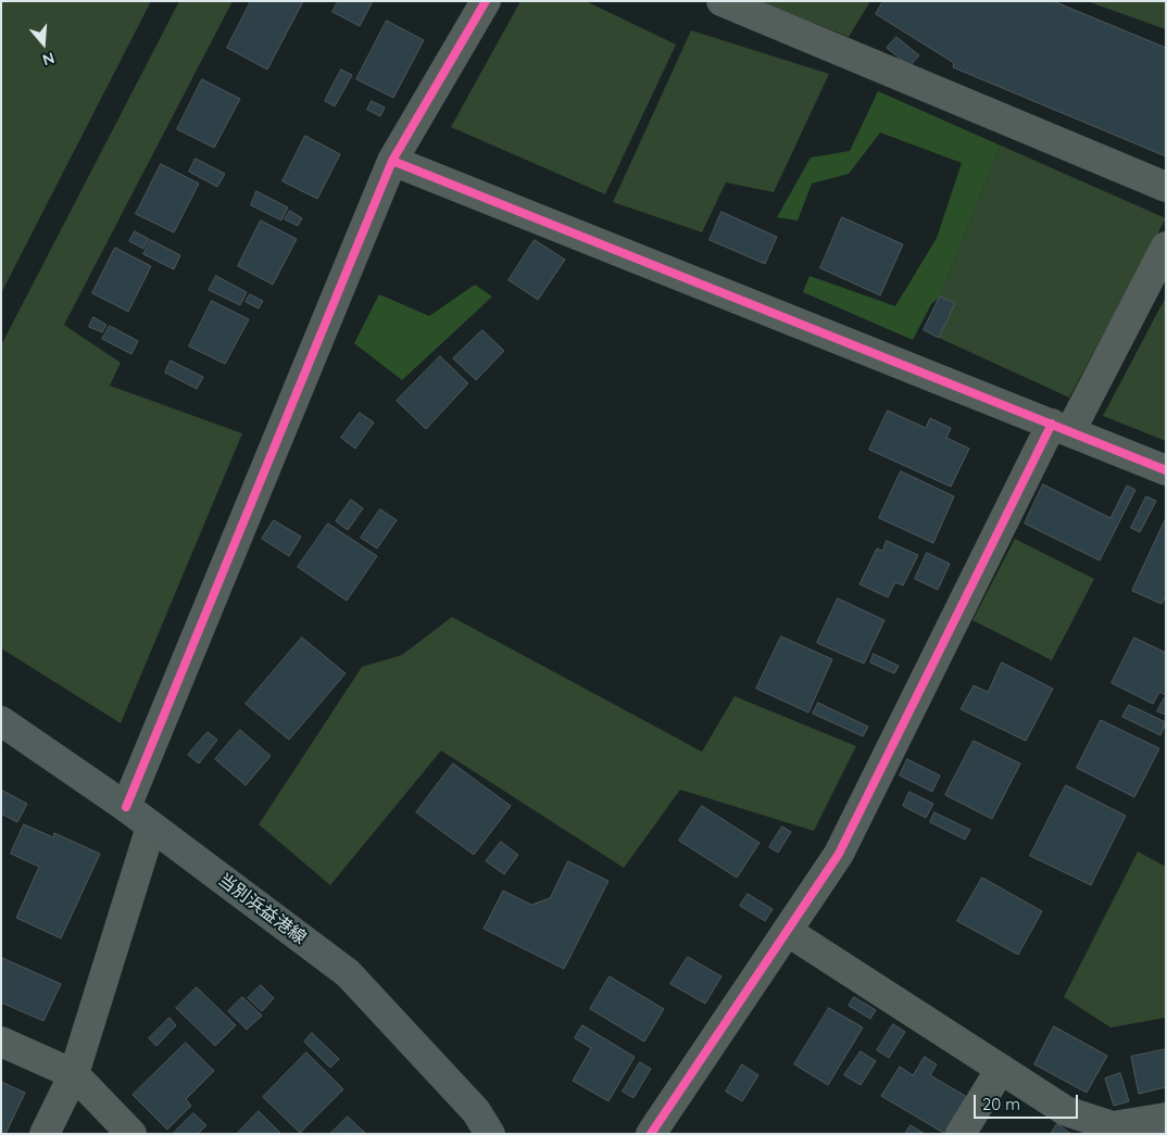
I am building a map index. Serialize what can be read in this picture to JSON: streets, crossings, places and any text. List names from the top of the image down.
{
  "streets": {
    "main road": ["当別浜益港線"]
  },
  "scale_bar": "20 m",
  "north": "bottom"
}
